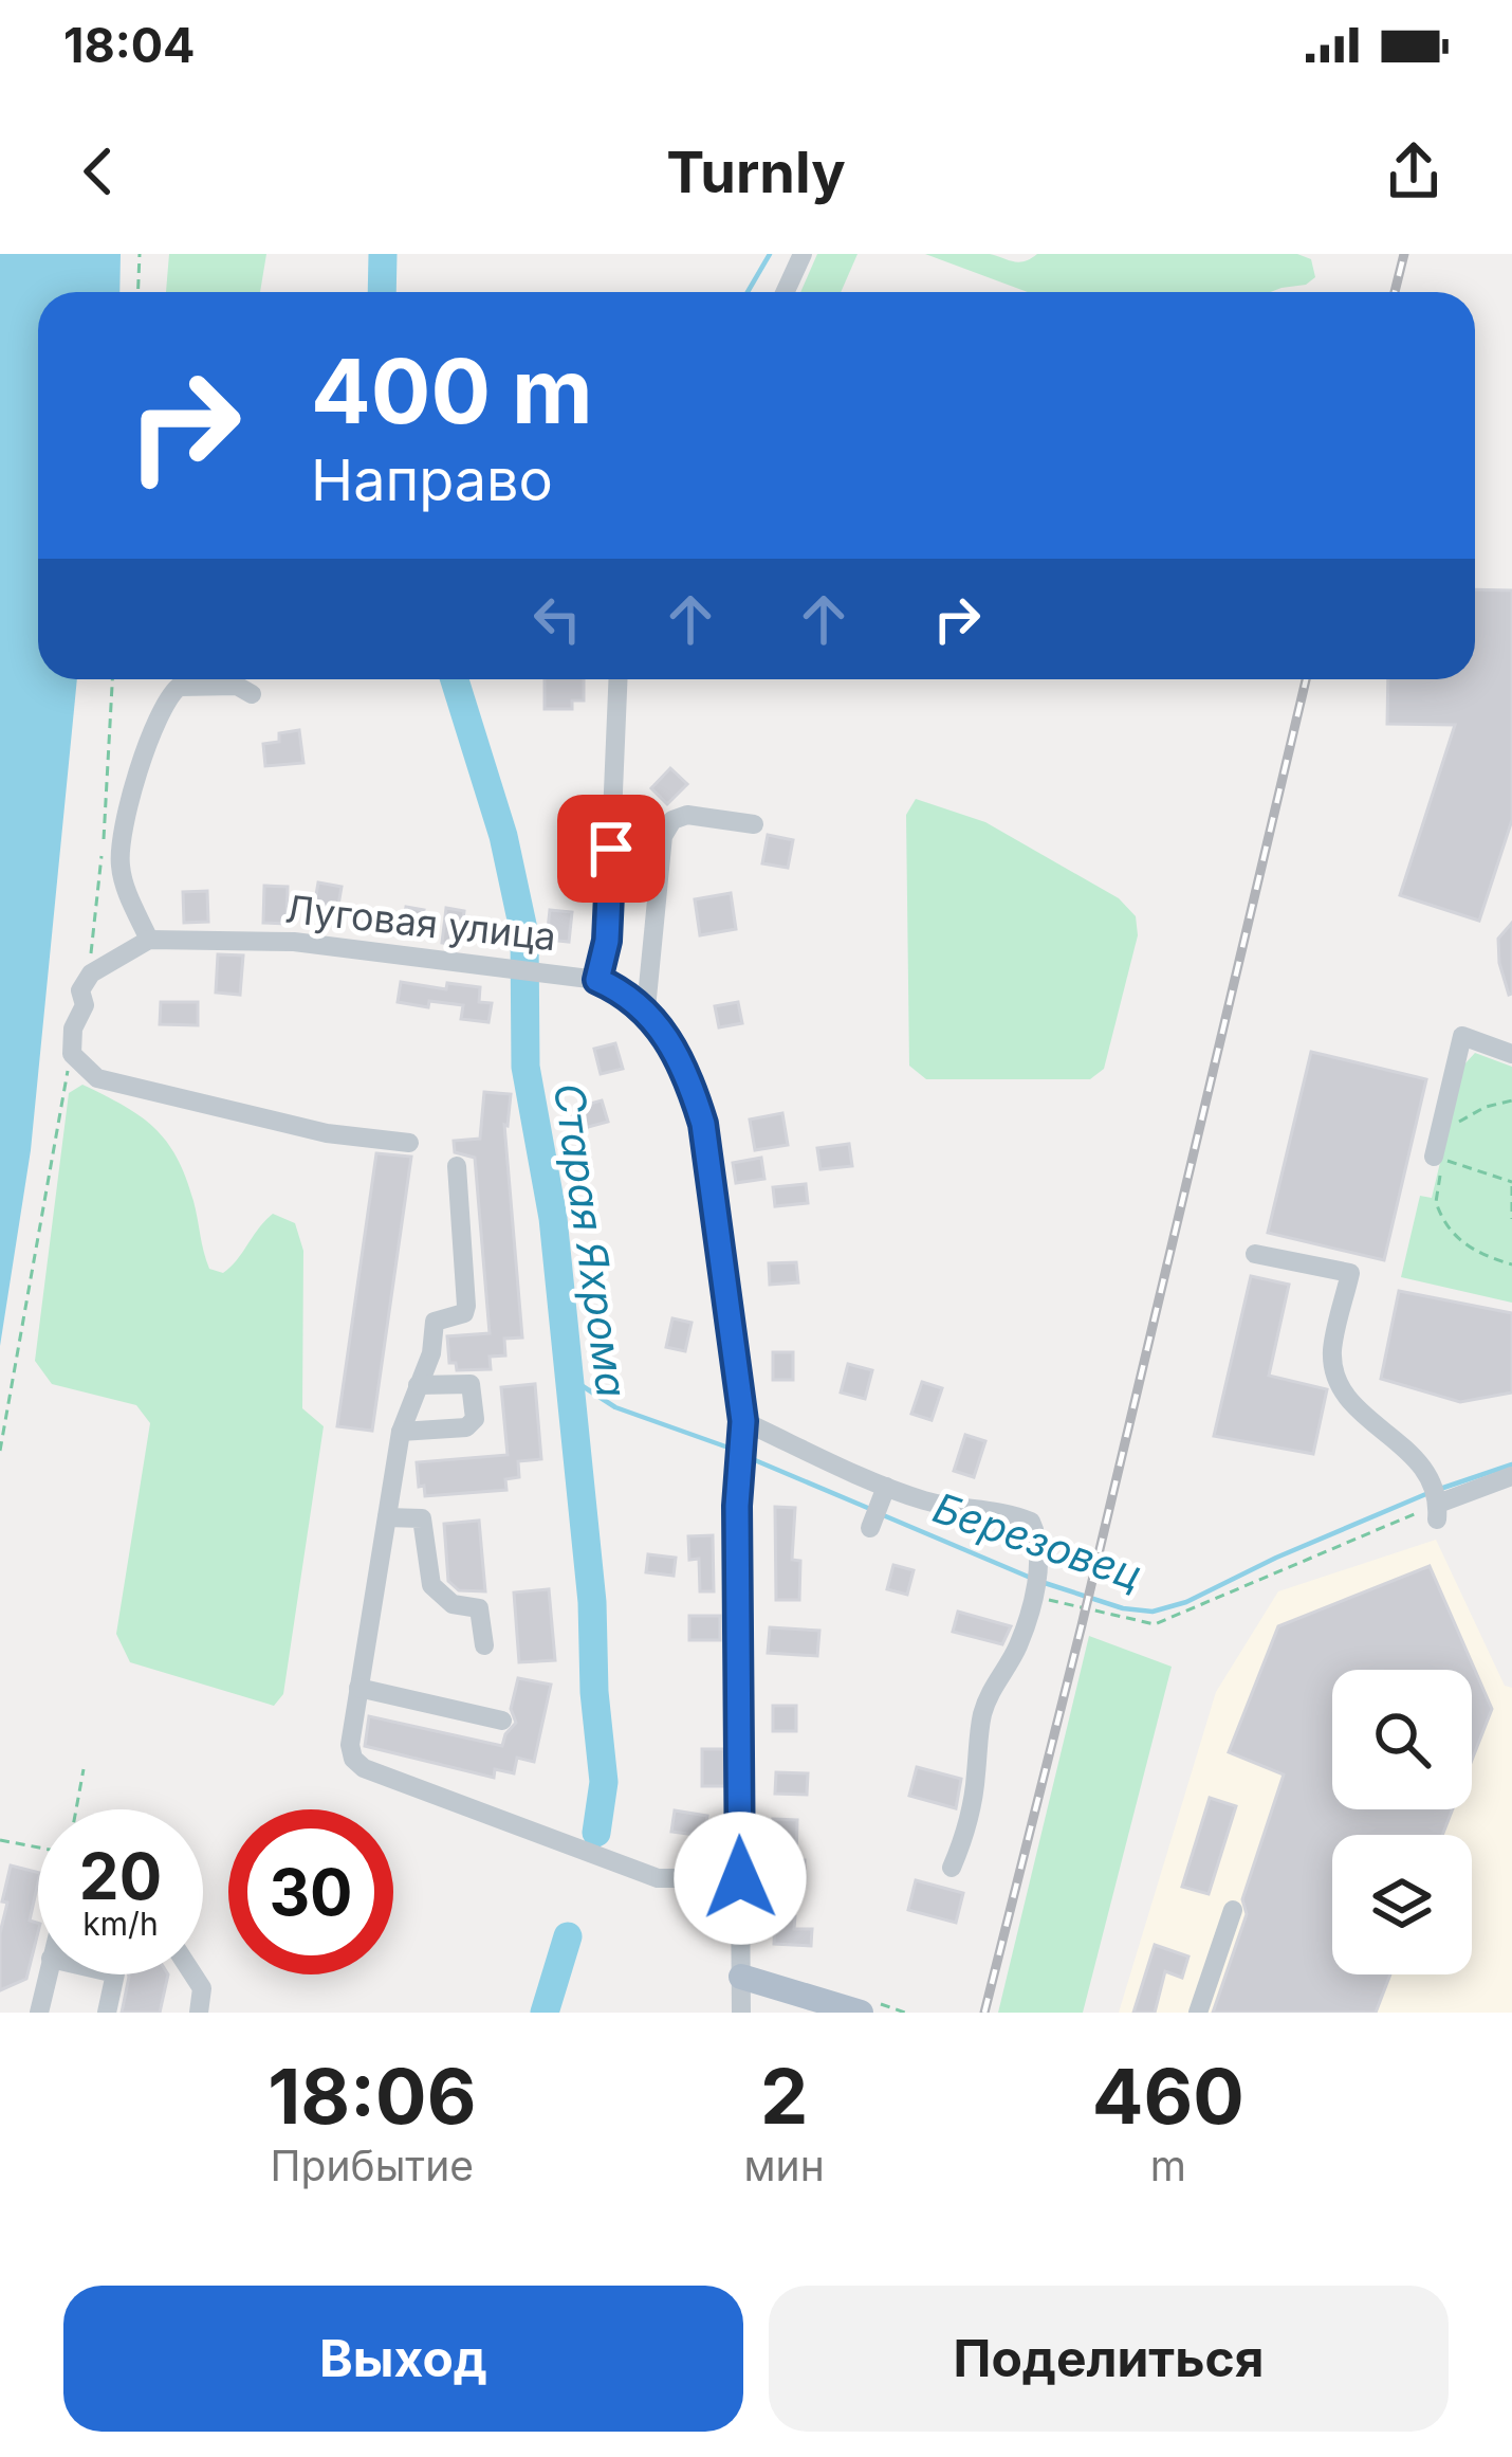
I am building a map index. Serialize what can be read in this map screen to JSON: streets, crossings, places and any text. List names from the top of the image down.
{
  "streets": {
    "street": ["Луговая улица"]
  },
  "water": ["Старая Яхрома", "Березовец"],
  "page": {
    "status": "18:04",
    "header": "Turnly",
    "turn": ["400 m", "Направо"],
    "speed": "20 km/h",
    "limit": "30",
    "eta": [
      "18:06",
      "Прибытие",
      "2",
      "мин",
      "460",
      "m"
    ],
    "buttons": ["Выход", "Поделиться"]
  }
}
